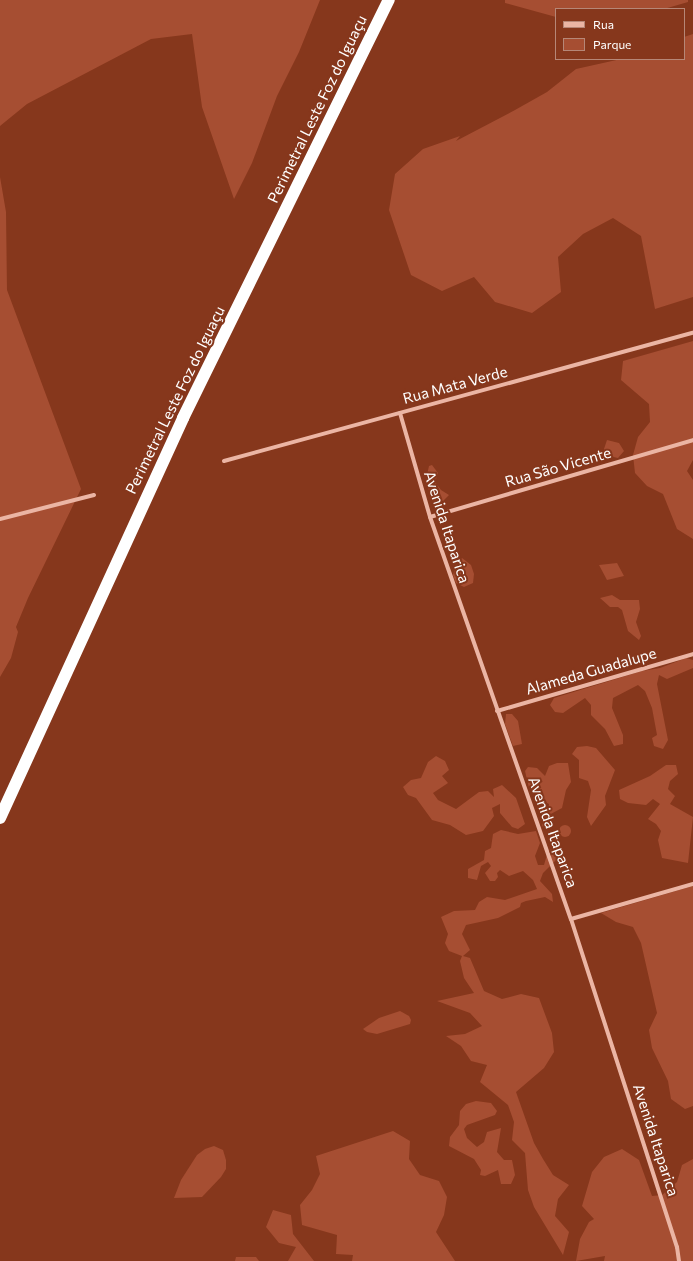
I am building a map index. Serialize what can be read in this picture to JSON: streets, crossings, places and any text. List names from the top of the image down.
{
  "streets": {
    "highway": ["Perimetral Leste Foz do Iguaçu"],
    "street": [
      "Rua Mata Verde",
      "Rua São Vicente",
      "Avenida Itaparica",
      "Alameda Guadalupe"
    ]
  },
  "crossings": [
    ["Rua Mata Verde", "Avenida Itaparica"],
    ["Rua São Vicente", "Avenida Itaparica"],
    ["Avenida Itaparica", "Alameda Guadalupe"]
  ],
  "legend": ["Rua", "Parque"]
}
